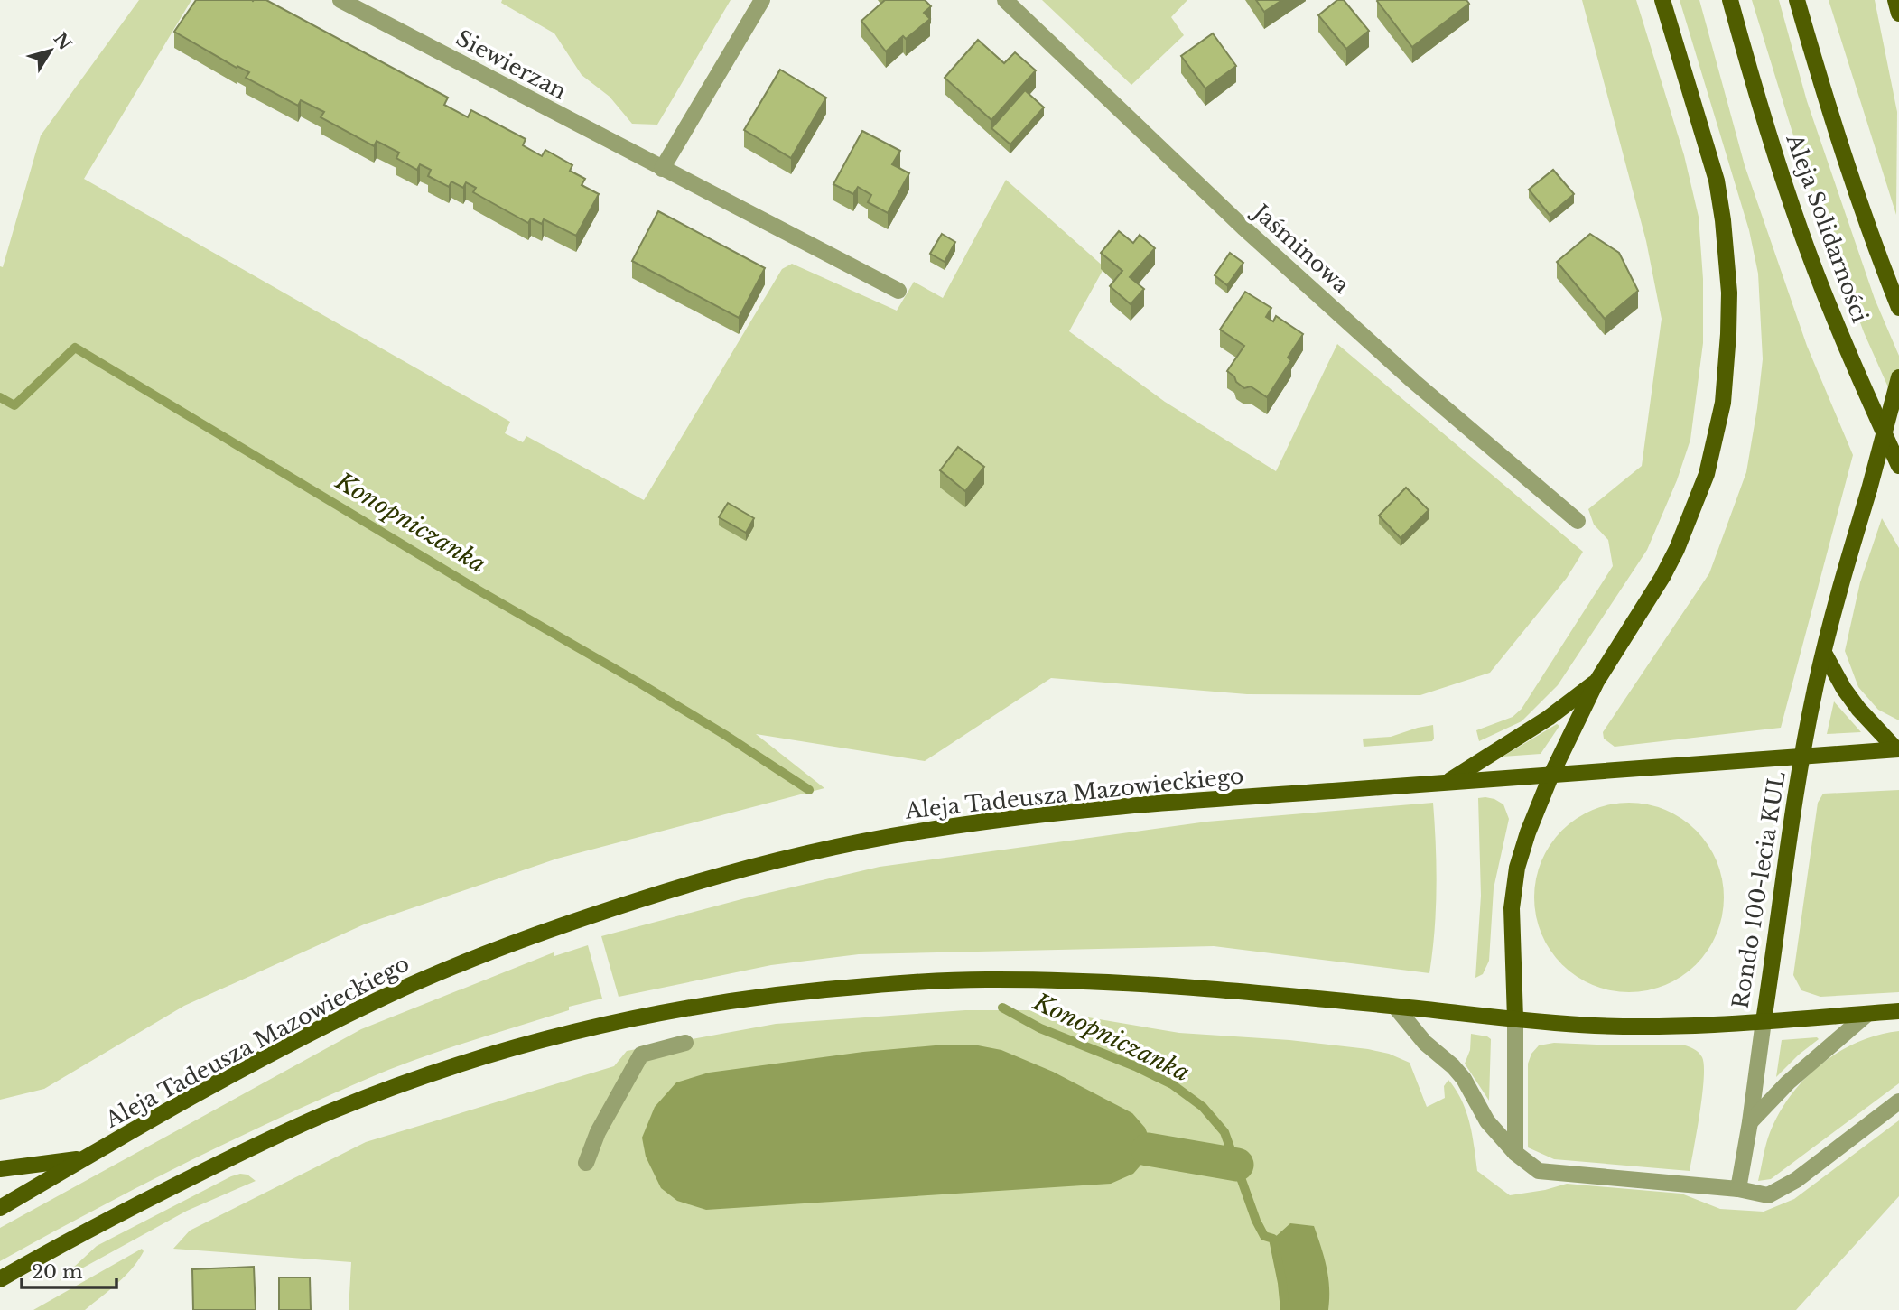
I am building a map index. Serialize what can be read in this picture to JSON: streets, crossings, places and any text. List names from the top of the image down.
{
  "streets": {
    "main road": ["Aleja Solidarności", "Aleja Tadeusza Mazowieckiego", "Rondo 100-lecia KUL"],
    "street": ["Siewierzan", "Jaśminowa"]
  },
  "crossings": [
    ["Aleja Tadeusza Mazowieckiego", "Rondo 100-lecia KUL"]
  ],
  "water": ["Konopniczanka"],
  "scale_bar": "20 m",
  "north": "top right"
}
